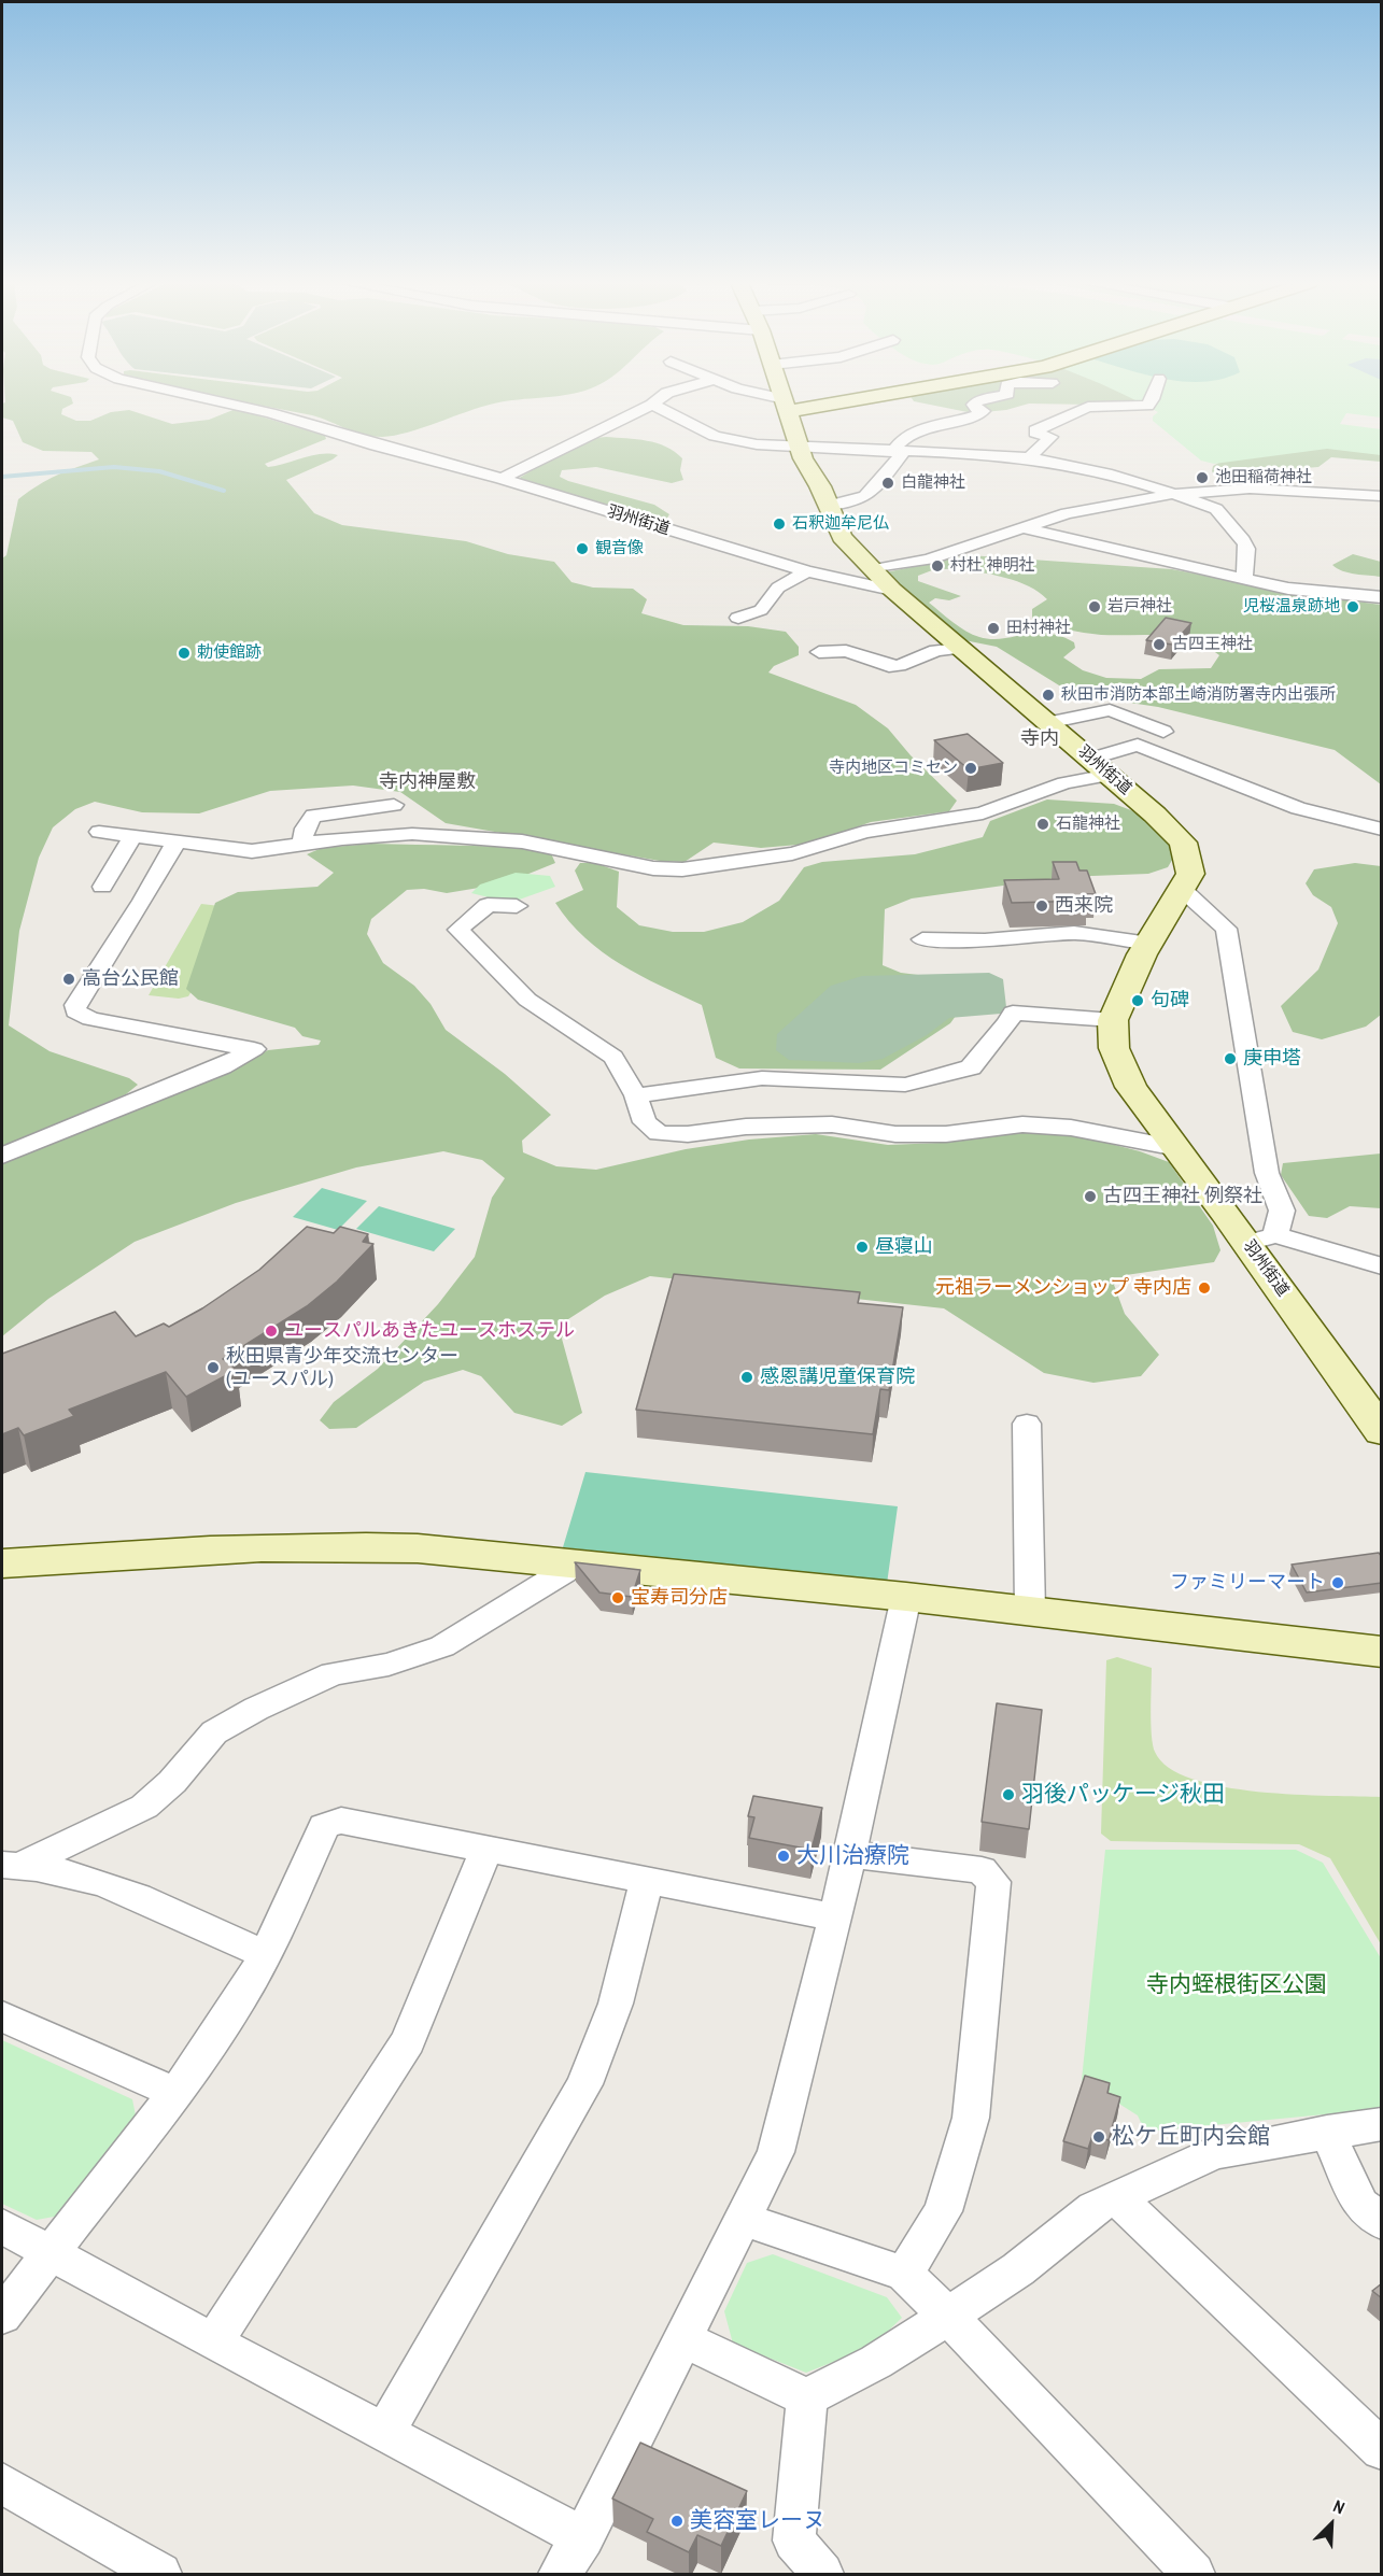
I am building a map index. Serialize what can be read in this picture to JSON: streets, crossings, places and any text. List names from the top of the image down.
{
  "streets": {
    "street": ["羽州街道"]
  },
  "districts": ["寺内", "寺内神屋敷"],
  "parks": ["寺内蛭根街区公園"],
  "places": [
    "池田稲荷神社",
    "白龍神社",
    "石釈迦牟尼仏",
    "観音像",
    "村杜 神明社",
    "岩戸神社",
    "児桜温泉跡地",
    "田村神社",
    "古四王神社",
    "勅使館跡",
    "秋田市消防本部土崎消防署寺内出張所",
    "寺内地区コミセン",
    "石龍神社",
    "西来院",
    "高台公民館",
    "句碑",
    "庚申塔",
    "古四王神社 例祭社",
    "昼寝山",
    "元祖ラーメンショップ 寺内店",
    "ユースパルあきたユースホステル",
    "秋田県青少年交流センター (ユースパル)",
    "感恩講児童保育院",
    "ファミリーマート",
    "宝寿司分店",
    "羽後パッケージ秋田",
    "大川治療院",
    "松ケ丘町内会館",
    "美容室レーヌ"
  ],
  "north": "top right"
}
